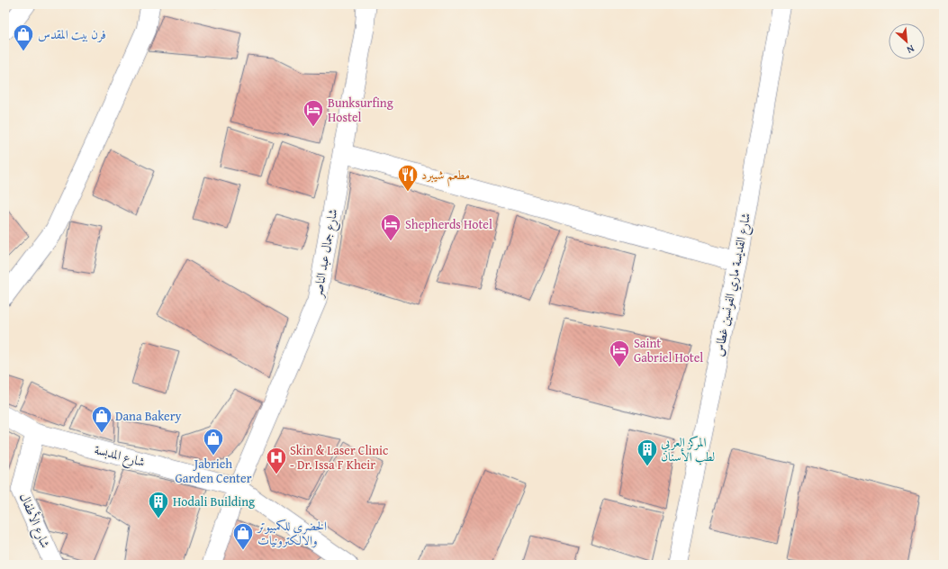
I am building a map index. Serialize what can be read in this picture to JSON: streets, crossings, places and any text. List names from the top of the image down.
{
  "streets": {
    "street": [
      "شارع جمال عبد الناصر",
      "شارع القديسة ماري الفونسين غطاس",
      "شارع المدبسة",
      "شارع الأطفال"
    ]
  },
  "crossings": [
    ["شارع جمال عبد الناصر", "شارع المدبسة"],
    ["شارع المدبسة", "شارع الأطفال"]
  ],
  "places": {
    "shop": [
      "فرن بيت المقدس",
      "Dana Bakery",
      "Jabrieh Garden Center",
      "الخضري للكمبيوتر والالكترونيات"
    ],
    "hotel": ["Bunksurfing Hostel", "Shepherds Hotel", "Saint Gabriel Hotel"],
    "restaurant": ["مطعم شيبرد"],
    "building": ["المركز العربي لطب الأسنان", "Hodali Building"],
    "hospital": ["Skin & Laser Clinic - Dr. Issa F Kheir"]
  },
  "north": "bottom right"
}
